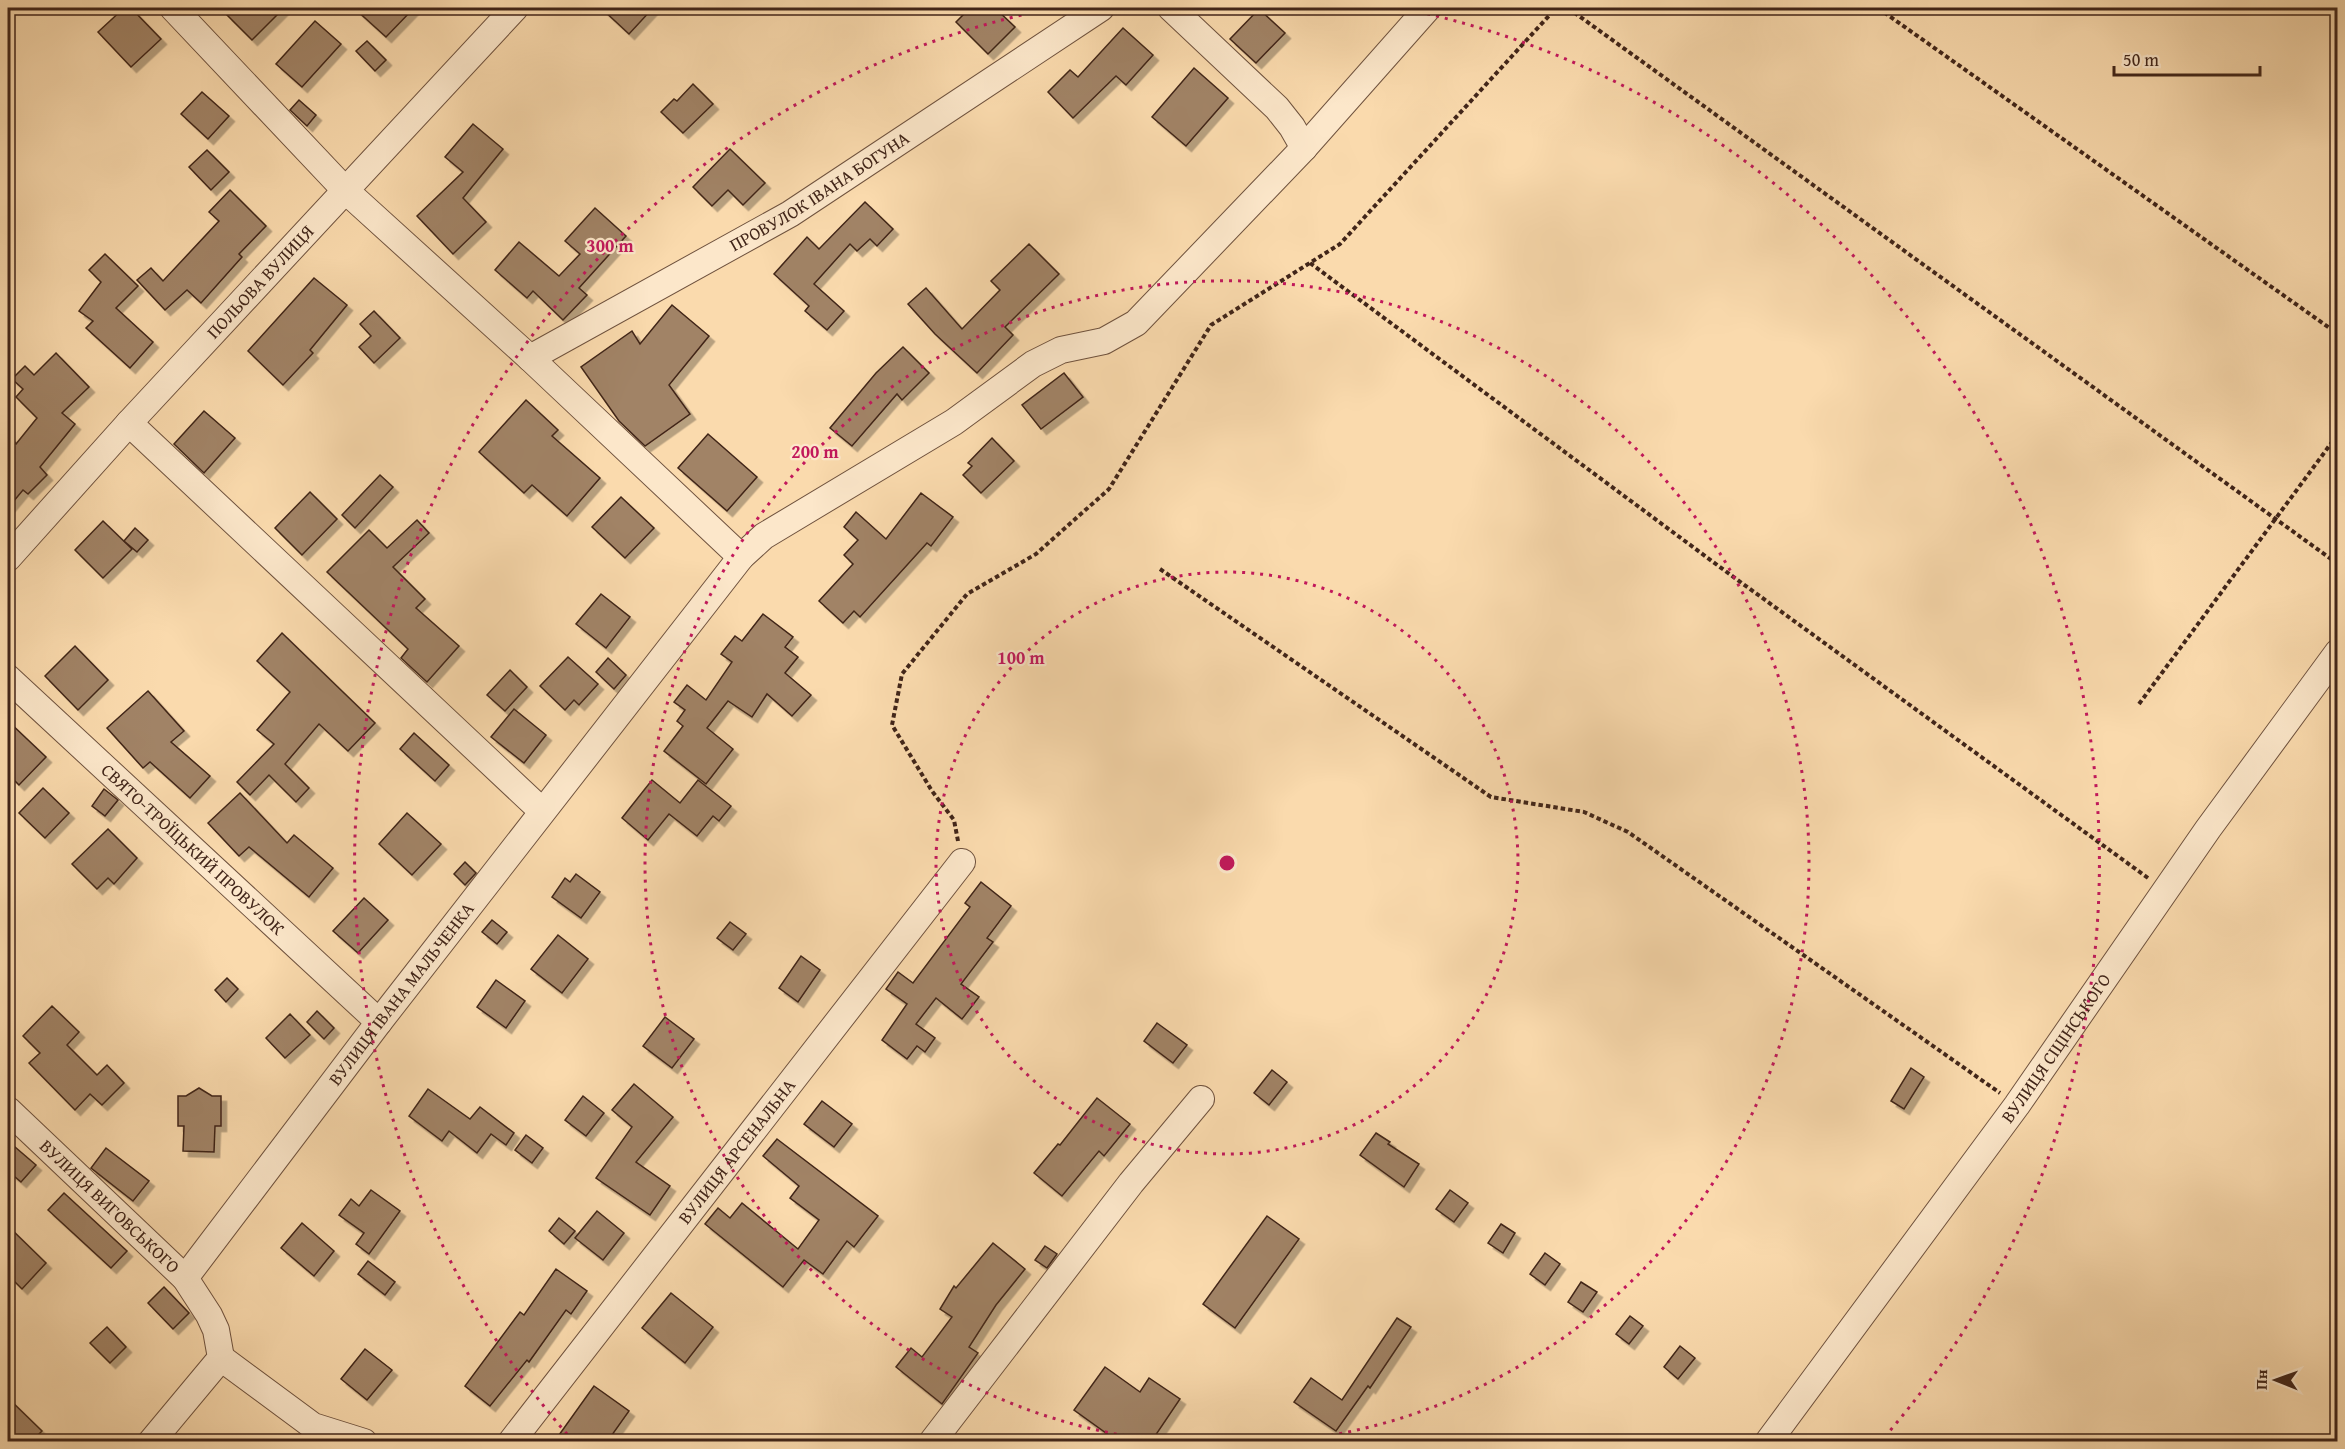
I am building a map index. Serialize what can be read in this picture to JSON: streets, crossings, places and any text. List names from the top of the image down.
{
  "streets": {
    "street": [
      "ПРОВУЛОК ІВАНА БОГУНА",
      "ПОЛЬОВА ВУЛИЦЯ",
      "СВЯТО-ТРОЇЦЬКИЙ ПРОВУЛОК",
      "ВУЛИЦЯ ІВАНА МАЛЬЧЕНКА",
      "ВУЛИЦЯ СІЦІНСЬКОГО",
      "ВУЛИЦЯ АРСЕНАЛЬНА",
      "ВУЛИЦЯ ВИГОВСЬКОГО"
    ]
  },
  "crossings": [
    ["СВЯТО-ТРОЇЦЬКИЙ ПРОВУЛОК", "ВУЛИЦЯ ІВАНА МАЛЬЧЕНКА"],
    ["ВУЛИЦЯ ІВАНА МАЛЬЧЕНКА", "ВУЛИЦЯ ВИГОВСЬКОГО"]
  ],
  "scale_bar": "50 m",
  "north": "left",
  "rings": ["300 m", "200 m", "100 m"]
}
